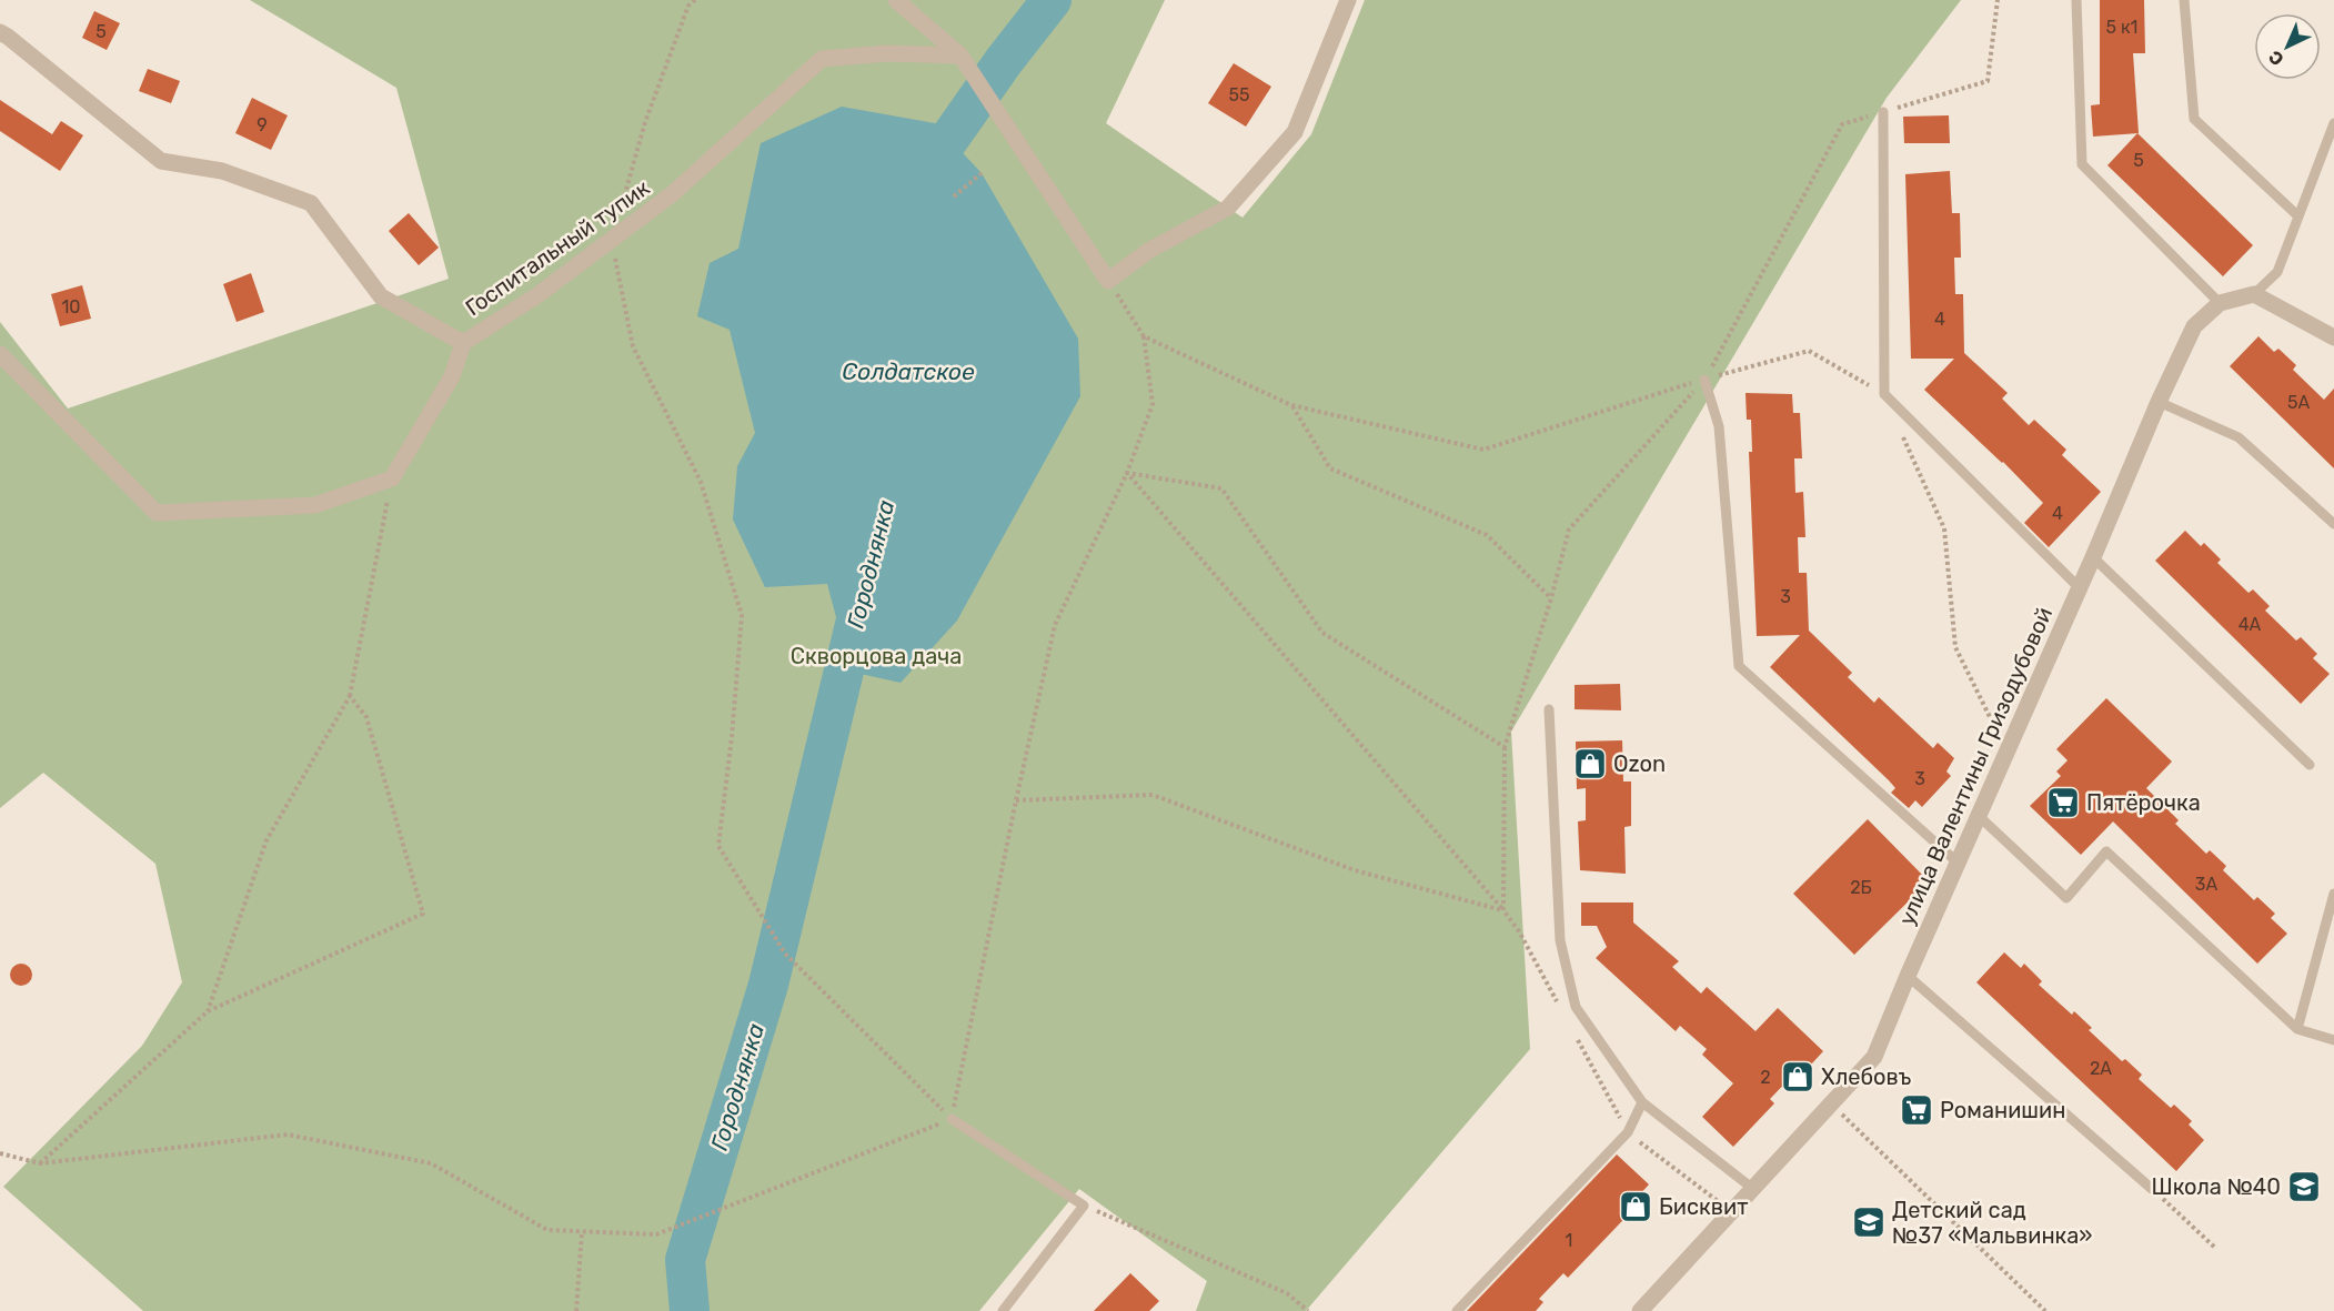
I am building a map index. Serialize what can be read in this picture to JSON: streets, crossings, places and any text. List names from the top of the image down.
{
  "streets": {
    "street": ["Госпитальный тупик", "улица Валентины Гризодубовой"]
  },
  "water": ["Солдатское", "Городнянка"],
  "parks": ["Скворцова дача"],
  "places": {
    "shop": ["Ozon", "Хлебовъ", "Бисквит"],
    "supermarket": ["Пятёрочка", "Романишин"],
    "school or university": ["Школа №40", "Детский сад №37 «Мальвинка»"]
  },
  "house_numbers": [
    "5 к1",
    "5",
    "55",
    "9",
    "5",
    "10",
    "4",
    "5А",
    "4",
    "3",
    "4А",
    "3",
    "3А",
    "2Б",
    "2А",
    "2",
    "1"
  ],
  "north": "bottom left"
}
